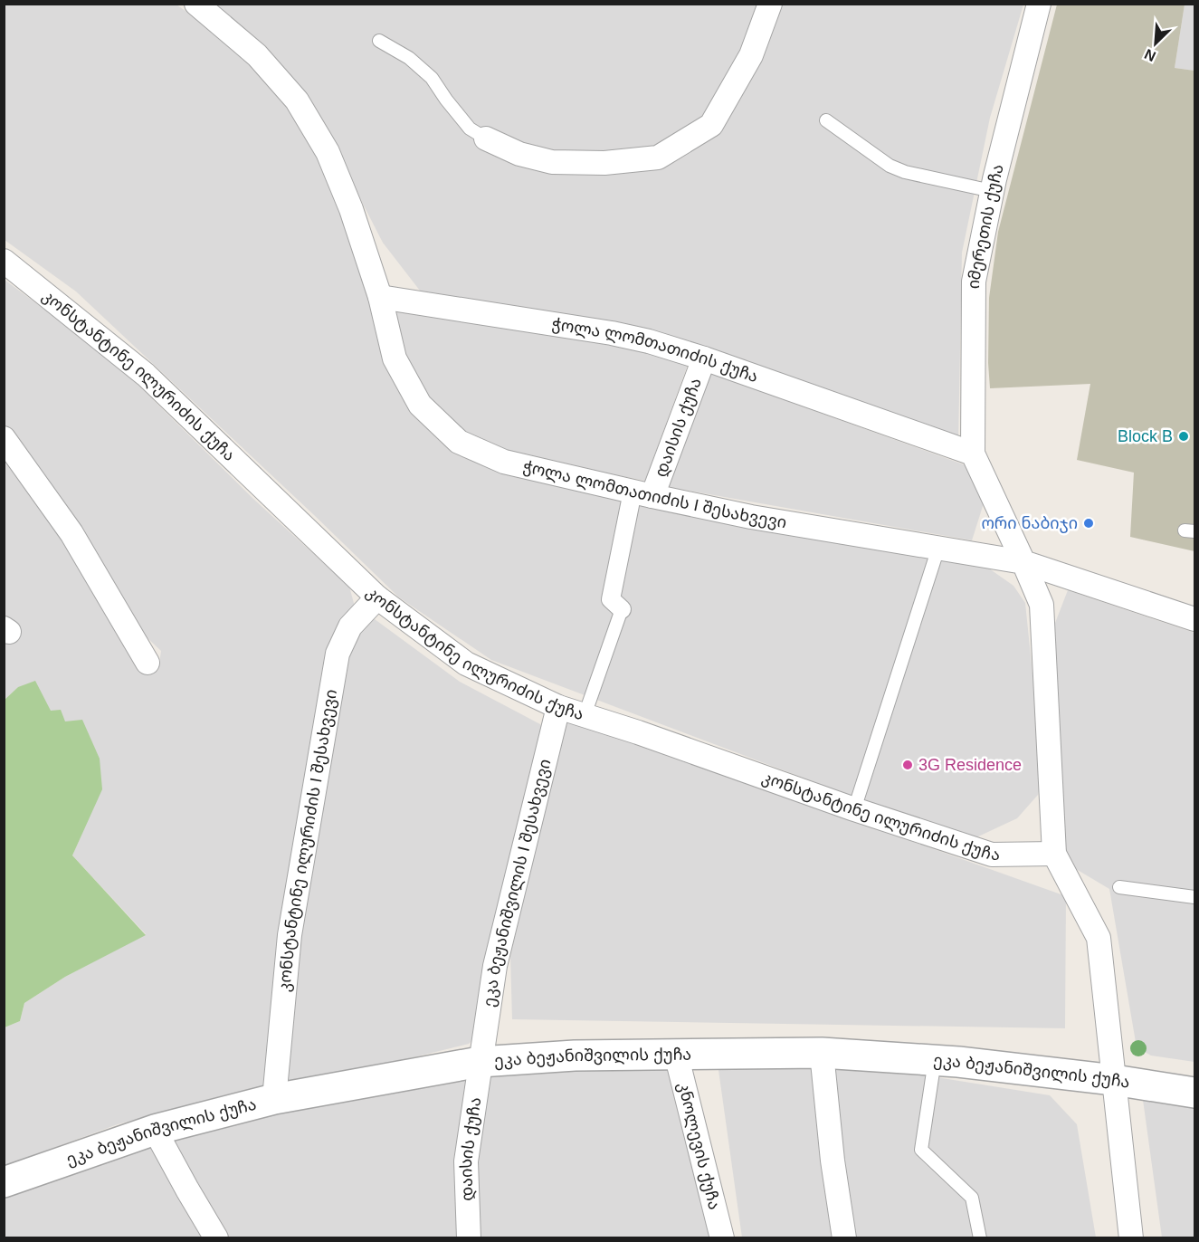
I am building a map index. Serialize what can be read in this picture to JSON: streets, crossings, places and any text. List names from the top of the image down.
{
  "streets": {
    "street": [
      "იმერეთის ქუჩა",
      "ჭოლა ლომთათიძის ქუჩა",
      "კონსტანტინე ილურიძის ქუჩა",
      "დაისის ქუჩა",
      "ჭოლა ლომთათიძის I შესახვევი",
      "კონსტანტინე ილურიძის I შესახვევი",
      "ეკა ბეჟანიშვილის I შესახვევი",
      "ეკა ბეჟანიშვილის ქუჩა",
      "კნოლევის ქუჩა"
    ]
  },
  "crossings": [
    ["იმერეთის ქუჩა", "ჭოლა ლომთათიძის ქუჩა"],
    ["ჭოლა ლომთათიძის ქუჩა", "დაისის ქუჩა"],
    ["ჭოლა ლომთათიძის ქუჩა", "ჭოლა ლომთათიძის I შესახვევი"],
    ["კონსტანტინე ილურიძის ქუჩა", "კონსტანტინე ილურიძის I შესახვევი"],
    ["კონსტანტინე ილურიძის ქუჩა", "ეკა ბეჟანიშვილის I შესახვევი"],
    ["დაისის ქუჩა", "ჭოლა ლომთათიძის I შესახვევი"],
    ["დაისის ქუჩა", "ეკა ბეჟანიშვილის I შესახვევი"],
    ["დაისის ქუჩა", "ეკა ბეჟანიშვილის ქუჩა"],
    ["კონსტანტინე ილურიძის I შესახვევი", "ეკა ბეჟანიშვილის ქუჩა"],
    ["ეკა ბეჟანიშვილის I შესახვევი", "ეკა ბეჟანიშვილის ქუჩა"],
    ["ეკა ბეჟანიშვილის ქუჩა", "კნოლევის ქუჩა"]
  ],
  "places": ["Block B", "ორი ნაბიჯი", "3G Residence"],
  "north": "bottom left"
}
